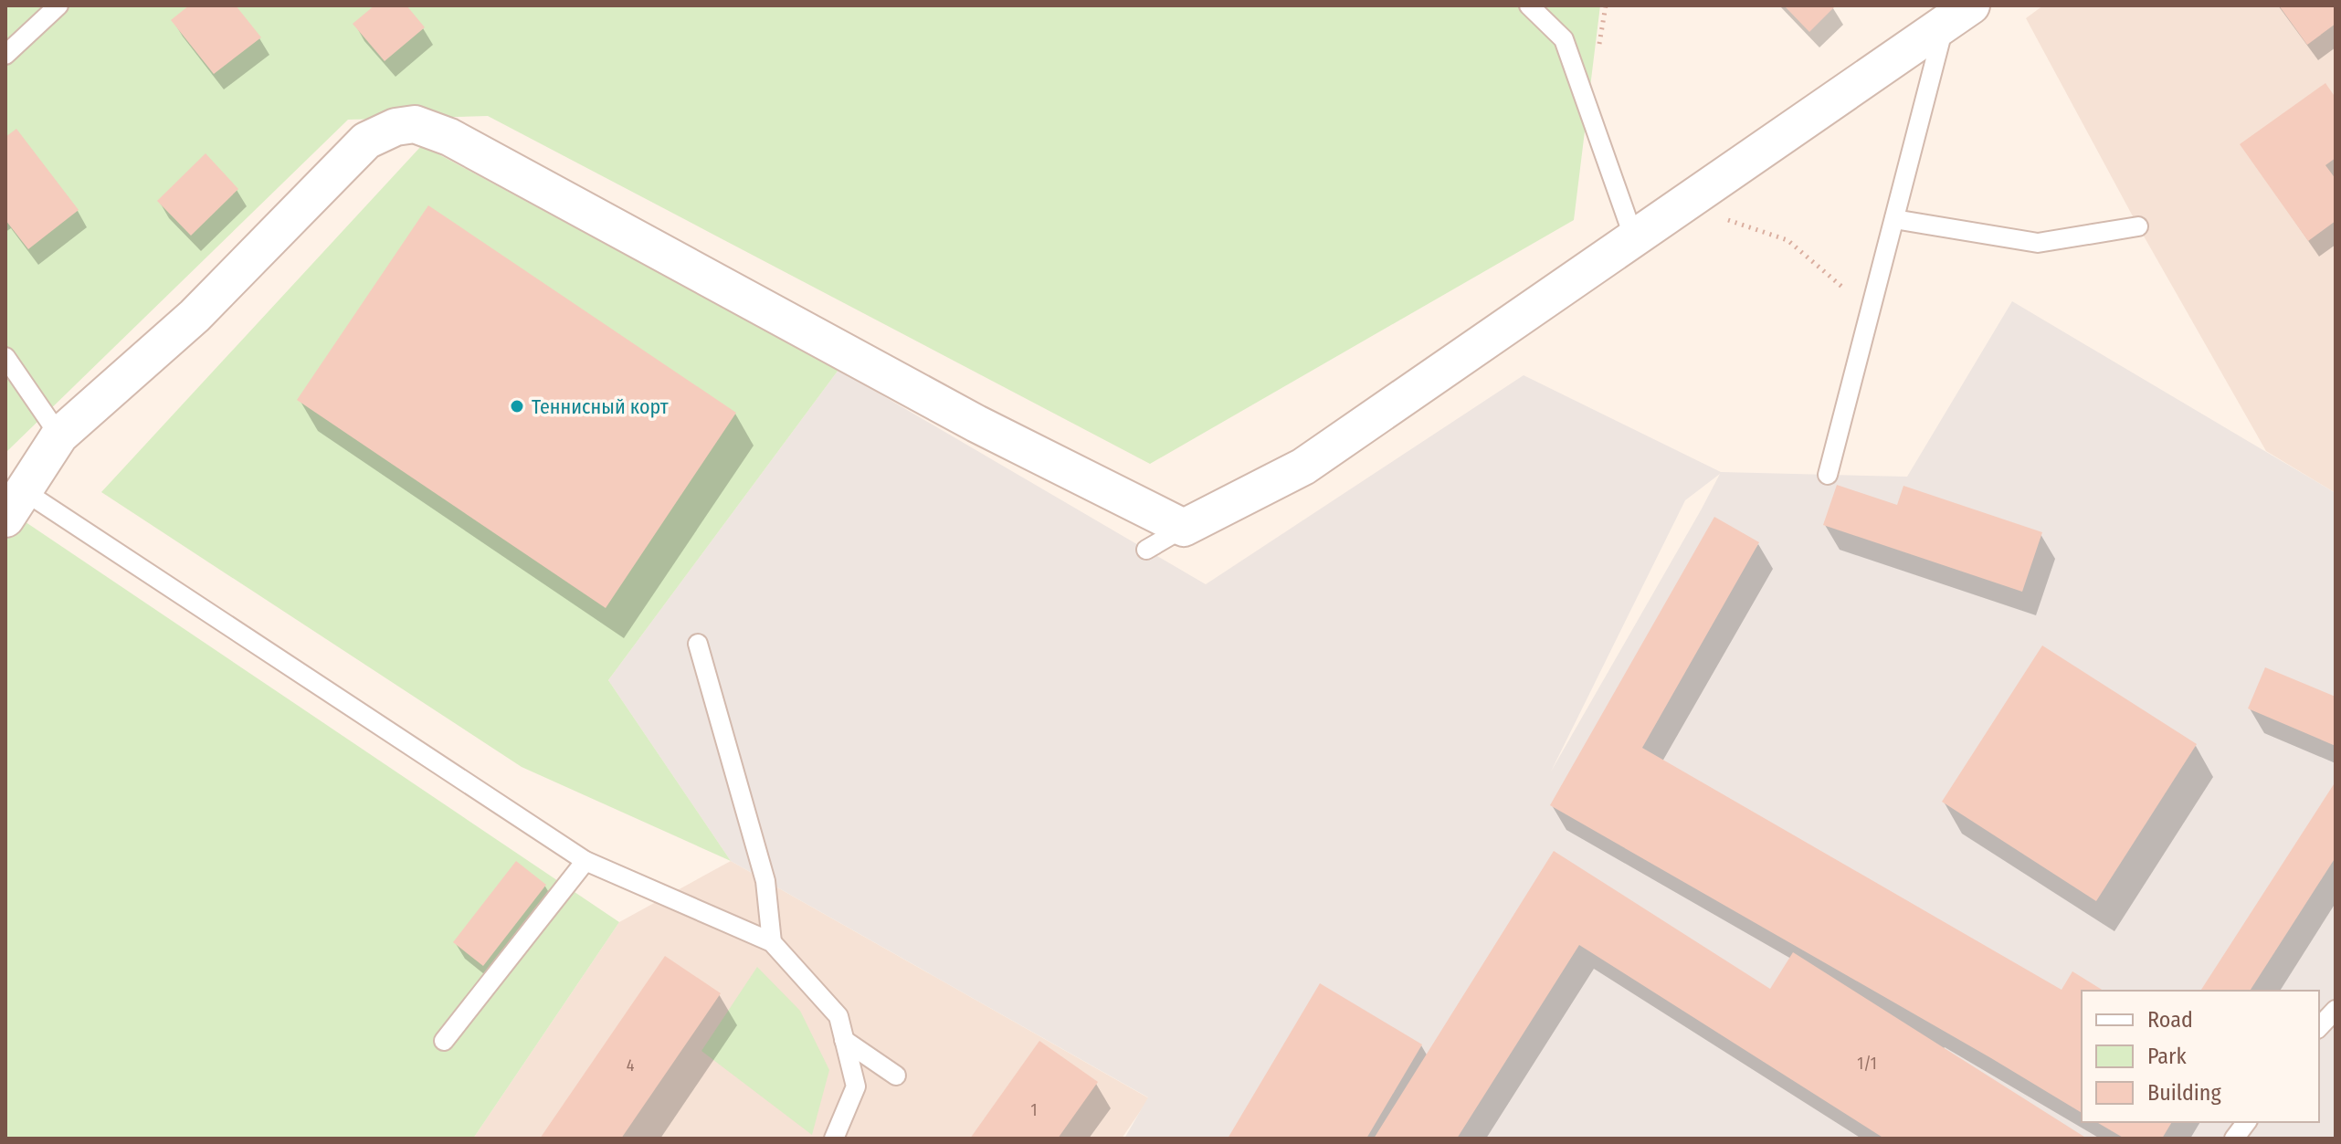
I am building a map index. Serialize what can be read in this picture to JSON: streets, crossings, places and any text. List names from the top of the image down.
{
  "places": ["Теннисный корт"],
  "house_numbers": ["1/1", "4", "1"],
  "legend": ["Road", "Park", "Building"]
}
